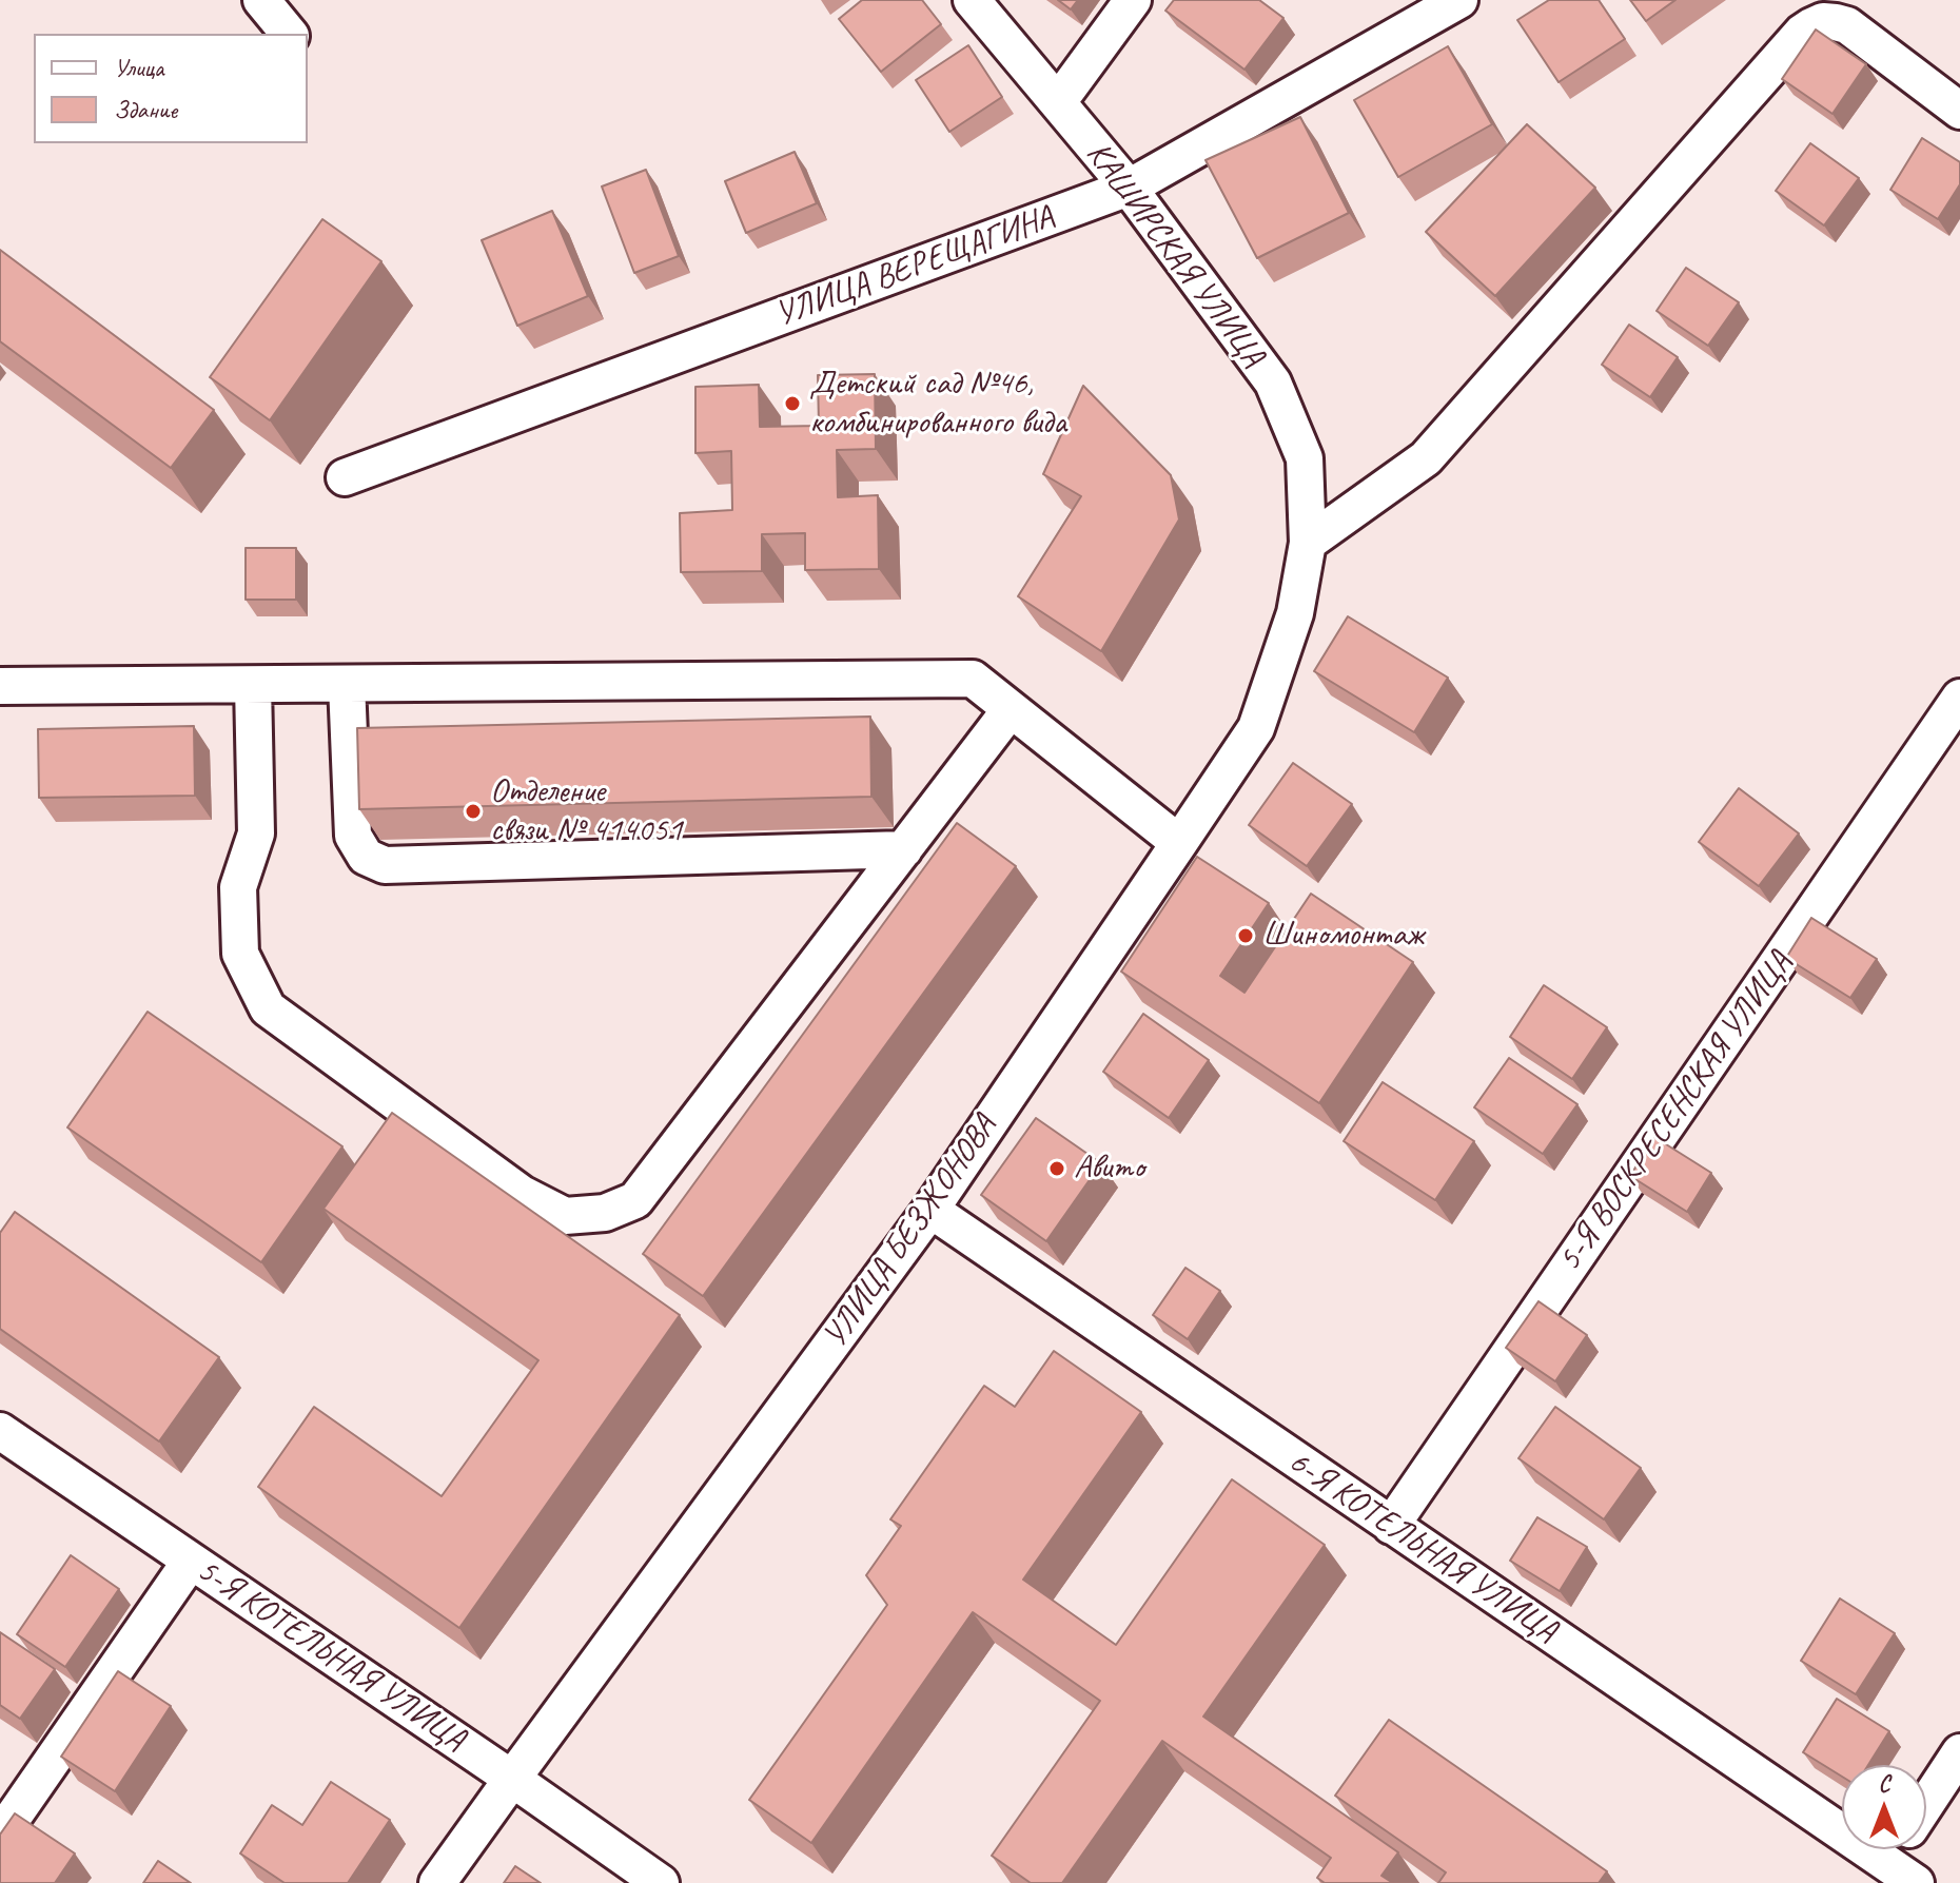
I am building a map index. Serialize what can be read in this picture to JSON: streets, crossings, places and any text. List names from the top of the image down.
{
  "streets": {
    "street": [
      "КАШИРСКАЯ УЛИЦА",
      "УЛИЦА ВЕРЕЩАГИНА",
      "5-Я ВОСКРЕСЕНСКАЯ УЛИЦА",
      "УЛИЦА БЕЗЖОНОВА",
      "6-Я КОТЕЛЬНАЯ УЛИЦА",
      "5-Я КОТЕЛЬНАЯ УЛИЦА"
    ]
  },
  "crossings": [
    ["КАШИРСКАЯ УЛИЦА", "УЛИЦА ВЕРЕЩАГИНА"],
    ["КАШИРСКАЯ УЛИЦА", "УЛИЦА БЕЗЖОНОВА"],
    ["5-Я ВОСКРЕСЕНСКАЯ УЛИЦА", "6-Я КОТЕЛЬНАЯ УЛИЦА"],
    ["УЛИЦА БЕЗЖОНОВА", "6-Я КОТЕЛЬНАЯ УЛИЦА"],
    ["УЛИЦА БЕЗЖОНОВА", "5-Я КОТЕЛЬНАЯ УЛИЦА"]
  ],
  "places": [
    "Детский сад №46, комбинированного вида",
    "Отделение связи № 414051",
    "Шиномонтаж",
    "Авито"
  ],
  "legend": ["Улица", "Здание"],
  "north": "top"
}
